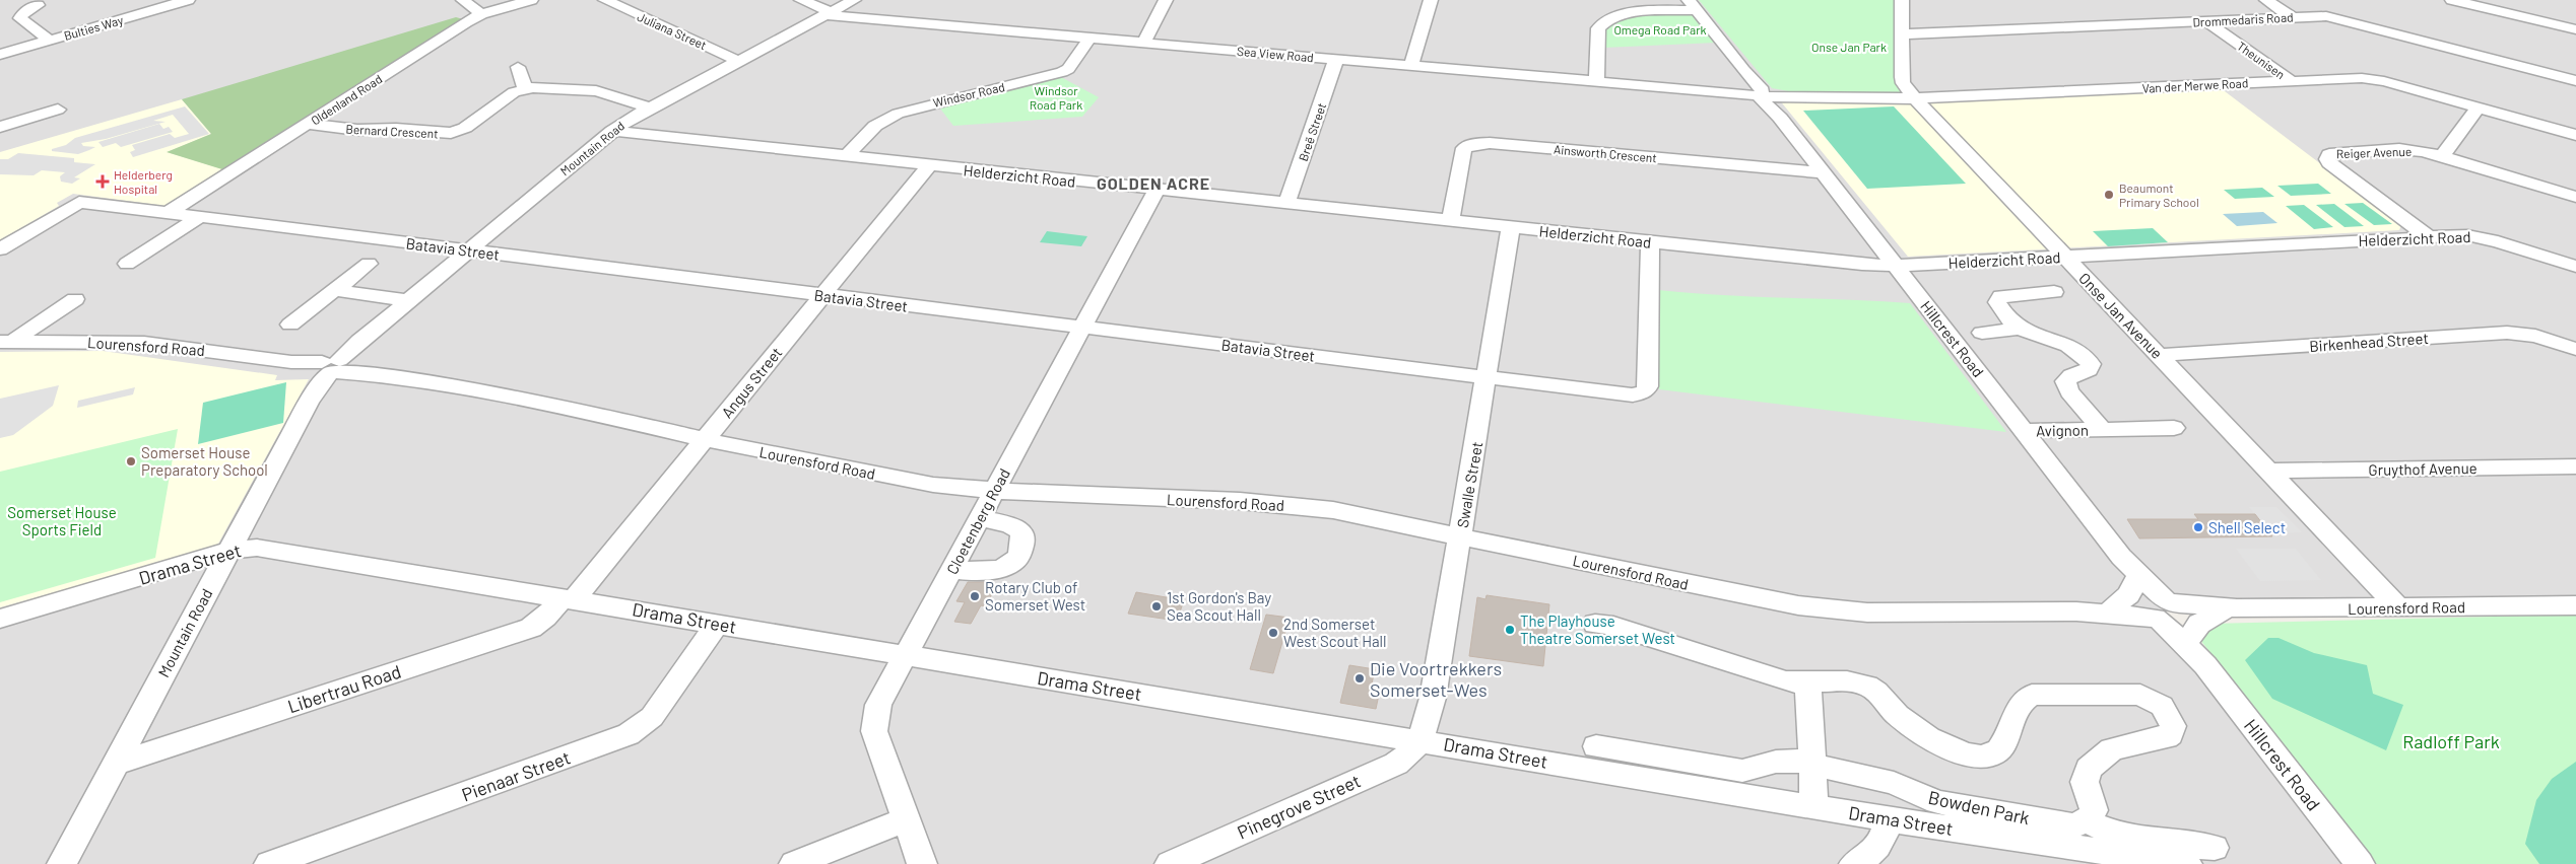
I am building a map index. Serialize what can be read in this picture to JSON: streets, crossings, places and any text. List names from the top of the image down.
{
  "streets": {
    "street": [
      "Drommedaris Road",
      "Bulties Way",
      "Juliana Street",
      "Sea View Road",
      "Theunisen",
      "Van der Merwe Road",
      "Windsor Road",
      "Oldenland Road",
      "Bernard Crescent",
      "Breë Street",
      "Mountain Road",
      "Reiger Avenue",
      "Ainsworth Crescent",
      "Helderzicht Road",
      "Batavia Street",
      "Onse Jan Avenue",
      "Hillcrest Road",
      "Birkenhead Street",
      "Lourensford Road",
      "Angus Street",
      "Avignon",
      "Gruythof Avenue",
      "Swalle Street",
      "Cloetenberg Road",
      "Drama Street",
      "Libertrau Road",
      "Pienaar Street",
      "Pinegrove Street",
      "Bowden Park"
    ]
  },
  "crossings": [
    ["Drommedaris Road", "Theunisen"],
    ["Drommedaris Road", "Onse Jan Avenue"],
    ["Juliana Street", "Mountain Road"],
    ["Sea View Road", "Van der Merwe Road"],
    ["Sea View Road", "Windsor Road"],
    ["Sea View Road", "Breë Street"],
    ["Sea View Road", "Mountain Road"],
    ["Sea View Road", "Hillcrest Road"],
    ["Theunisen", "Van der Merwe Road"],
    ["Van der Merwe Road", "Onse Jan Avenue"],
    ["Van der Merwe Road", "Hillcrest Road"],
    ["Windsor Road", "Helderzicht Road"],
    ["Oldenland Road", "Bernard Crescent"],
    ["Oldenland Road", "Batavia Street"],
    ["Breë Street", "Helderzicht Road"],
    ["Mountain Road", "Helderzicht Road"],
    ["Mountain Road", "Batavia Street"],
    ["Mountain Road", "Lourensford Road"],
    ["Mountain Road", "Drama Street"],
    ["Mountain Road", "Libertrau Road"],
    ["Reiger Avenue", "Helderzicht Road"],
    ["Ainsworth Crescent", "Helderzicht Road"],
    ["Ainsworth Crescent", "Hillcrest Road"],
    ["Helderzicht Road", "Batavia Street"],
    ["Helderzicht Road", "Onse Jan Avenue"],
    ["Helderzicht Road", "Hillcrest Road"],
    ["Helderzicht Road", "Angus Street"],
    ["Helderzicht Road", "Swalle Street"],
    ["Helderzicht Road", "Cloetenberg Road"],
    ["Batavia Street", "Angus Street"],
    ["Batavia Street", "Swalle Street"],
    ["Batavia Street", "Cloetenberg Road"],
    ["Onse Jan Avenue", "Birkenhead Street"],
    ["Onse Jan Avenue", "Lourensford Road"],
    ["Onse Jan Avenue", "Gruythof Avenue"],
    ["Hillcrest Road", "Lourensford Road"],
    ["Hillcrest Road", "Avignon"],
    ["Lourensford Road", "Angus Street"],
    ["Lourensford Road", "Swalle Street"],
    ["Lourensford Road", "Cloetenberg Road"],
    ["Angus Street", "Drama Street"],
    ["Angus Street", "Libertrau Road"],
    ["Swalle Street", "Drama Street"],
    ["Swalle Street", "Pinegrove Street"],
    ["Cloetenberg Road", "Drama Street"],
    ["Drama Street", "Libertrau Road"],
    ["Drama Street", "Pienaar Street"],
    ["Drama Street", "Pinegrove Street"]
  ],
  "districts": ["GOLDEN ACRE"],
  "parks": [
    "Omega Road Park",
    "Onse Jan Park",
    "Windsor Road Park",
    "Somerset House Sports Field",
    "Radloff Park"
  ],
  "places": {
    "health": ["Helderberg Hospital"],
    "other": [
      "Beaumont Primary School",
      "Somerset House Preparatory School",
      "Shell Select",
      "Rotary Club of Somerset West",
      "1st Gordon's Bay Sea Scout Hall",
      "The Playhouse Theatre Somerset West",
      "2nd Somerset West Scout Hall",
      "Die Voortrekkers Somerset-Wes"
    ]
  }
}
